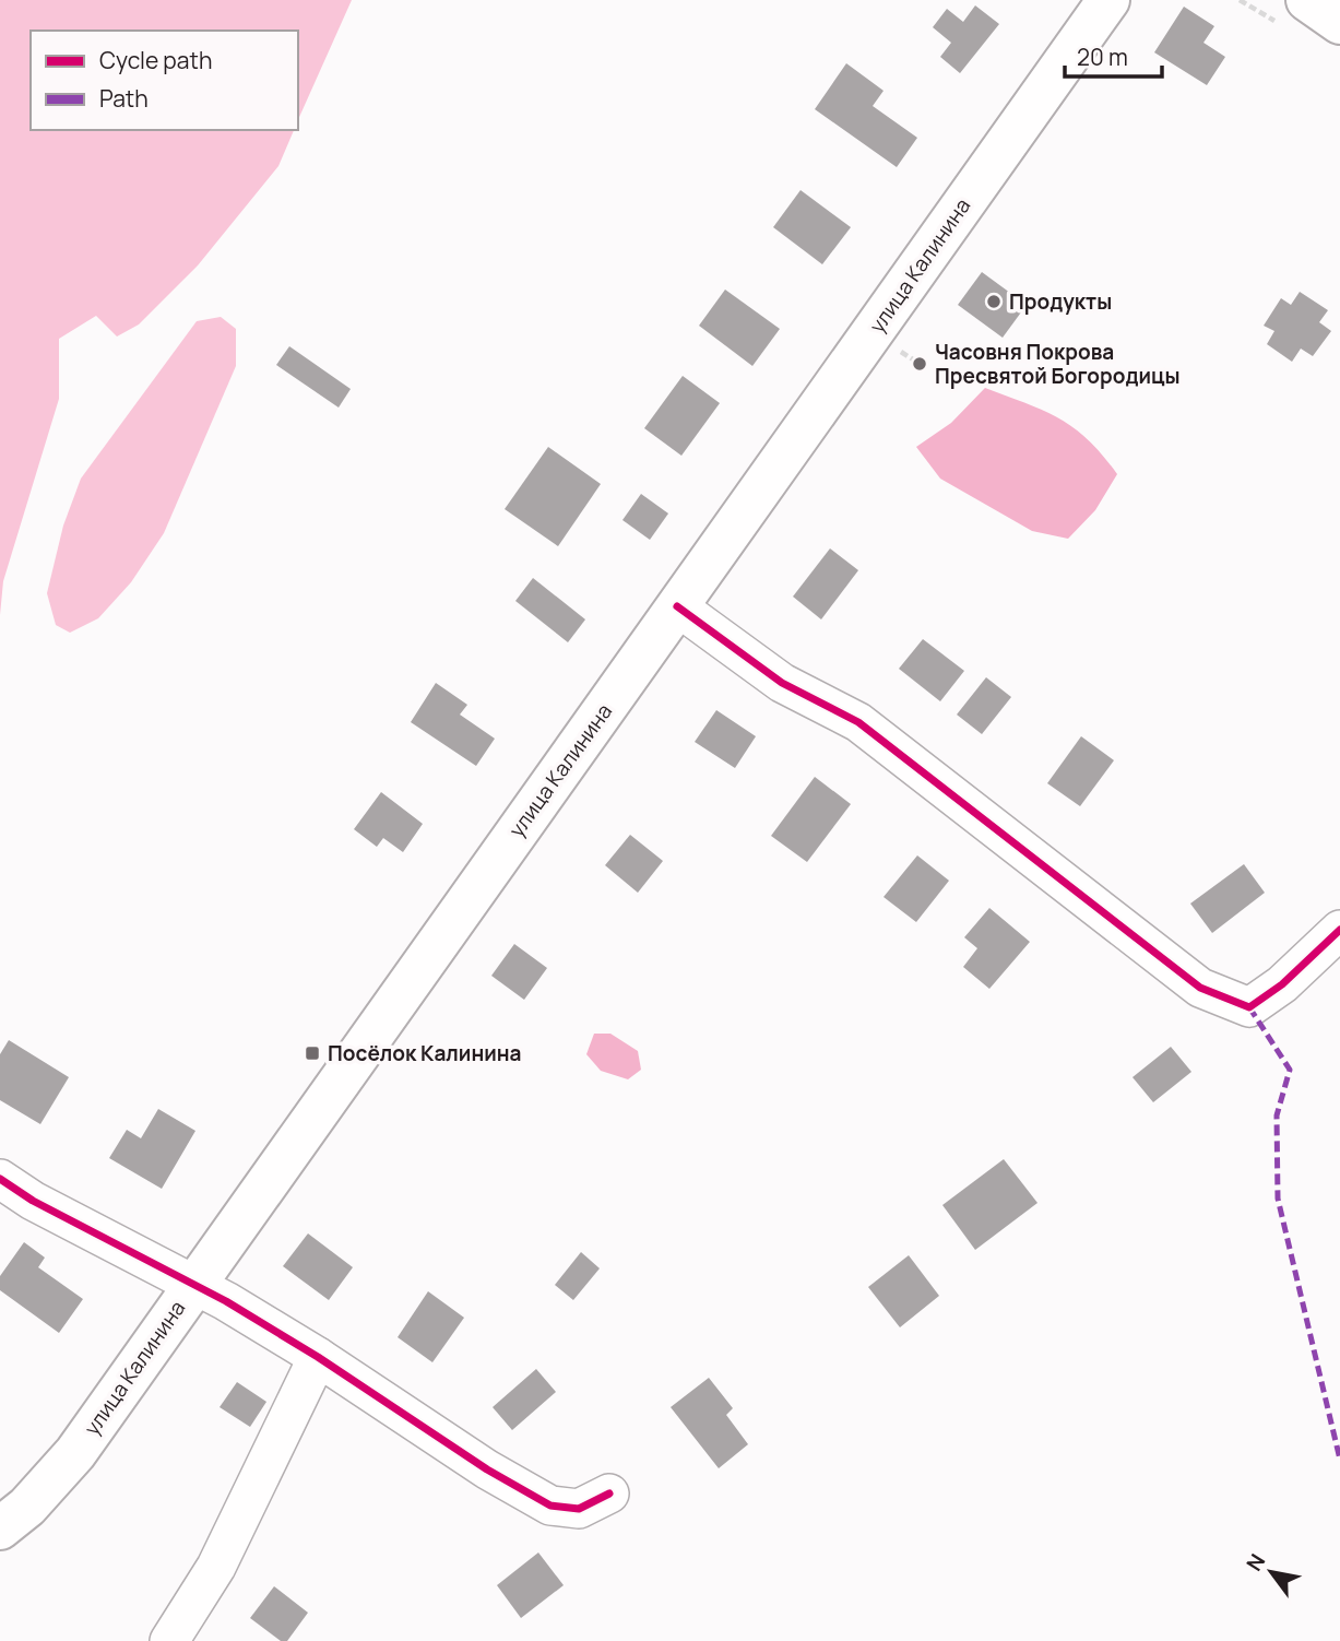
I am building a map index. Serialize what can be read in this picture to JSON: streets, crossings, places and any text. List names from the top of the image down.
{
  "streets": {
    "main road": ["улица Калинина"]
  },
  "places": {
    "other": ["Продукты", "Часовня Покрова Пресвятой Богородицы"],
    "transit": ["Посёлок Калинина"]
  },
  "legend": ["Cycle path", "Path"],
  "scale_bar": "20 m",
  "north": "top left"
}
